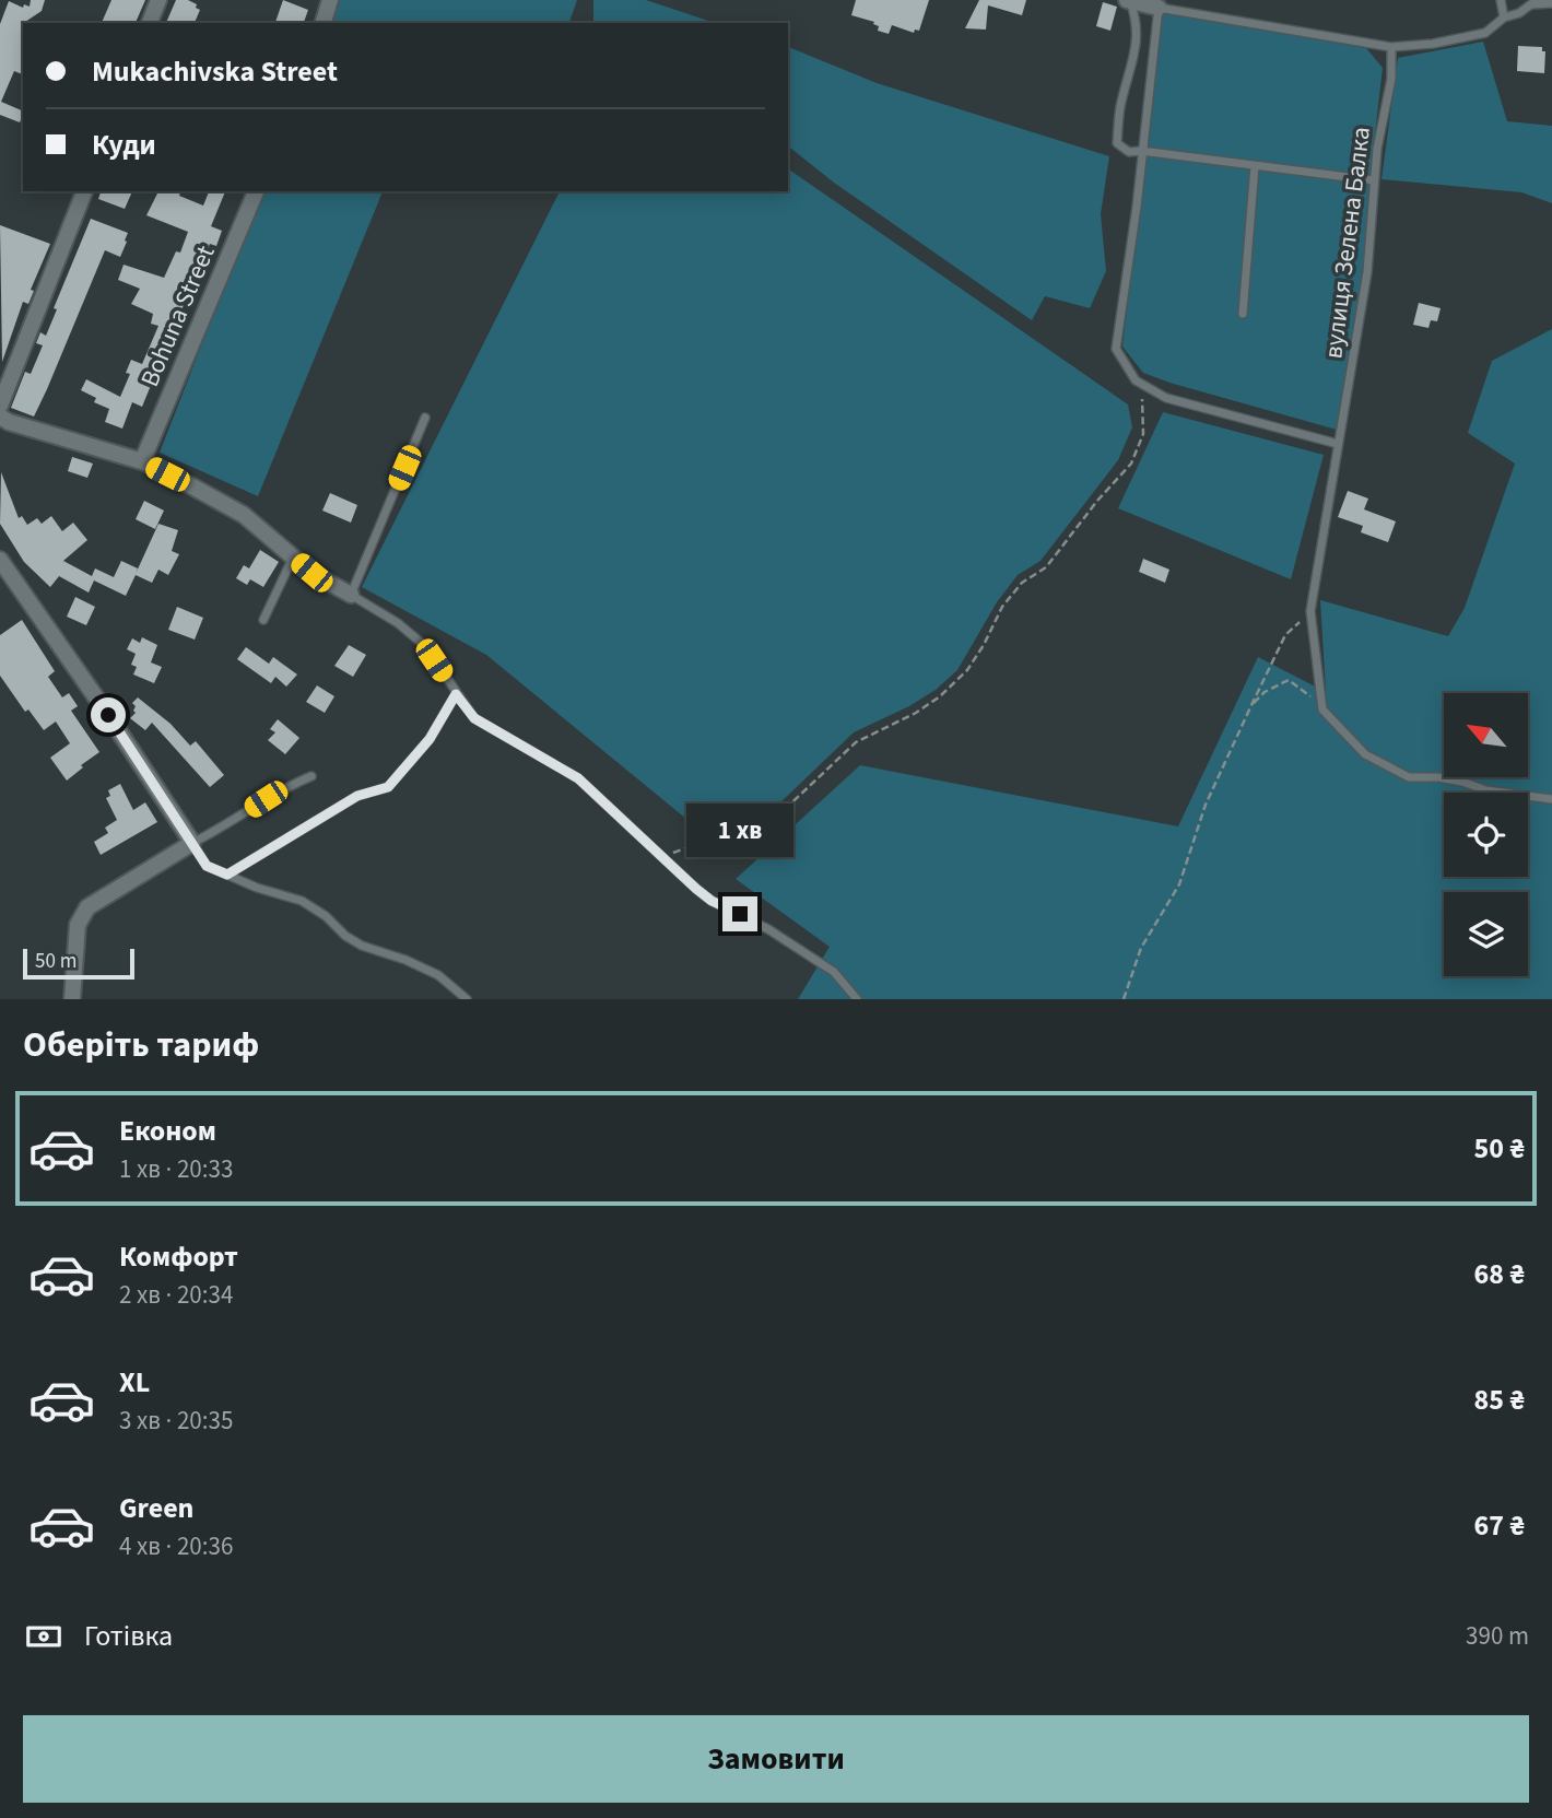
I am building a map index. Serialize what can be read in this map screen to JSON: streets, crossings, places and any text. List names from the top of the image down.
{
  "streets": {
    "street": ["Bohuna Street"],
    "lane": ["вулиця Зелена Балка"]
  },
  "scale_bar": "50 m",
  "north": "top left",
  "page": {
    "banner": ["Mukachivska Street", "Куди"],
    "bubble": "1 хв",
    "scale": "50 m",
    "heading": "Оберіть тариф",
    "list": [
      {
        "name": "Економ",
        "note": "1 хв · 20:33",
        "value": "50 ₴"
      },
      {
        "name": "Комфорт",
        "note": "2 хв · 20:34",
        "value": "68 ₴"
      },
      {
        "name": "XL",
        "note": "3 хв · 20:35",
        "value": "85 ₴"
      },
      {
        "name": "Green",
        "note": "4 хв · 20:36",
        "value": "67 ₴"
      }
    ],
    "pay": ["Готівка", "390 m"],
    "buttons": "Замовити"
  }
}
